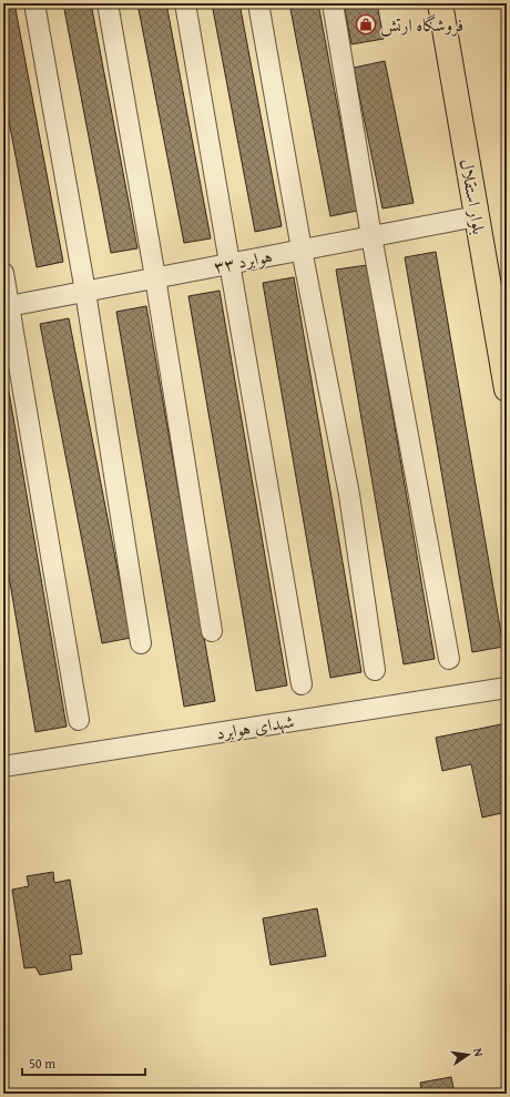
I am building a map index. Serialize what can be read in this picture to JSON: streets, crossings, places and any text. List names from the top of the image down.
{
  "streets": {
    "main road": ["بلوار استقلال"],
    "street": ["۳۳ هوابرد", "شهدای هوابرد"]
  },
  "crossings": [
    ["بلوار استقلال", "۳۳ هوابرد"]
  ],
  "places": {
    "shop": ["فروشگاه ارتش"]
  },
  "scale_bar": "50 m",
  "north": "right"
}
